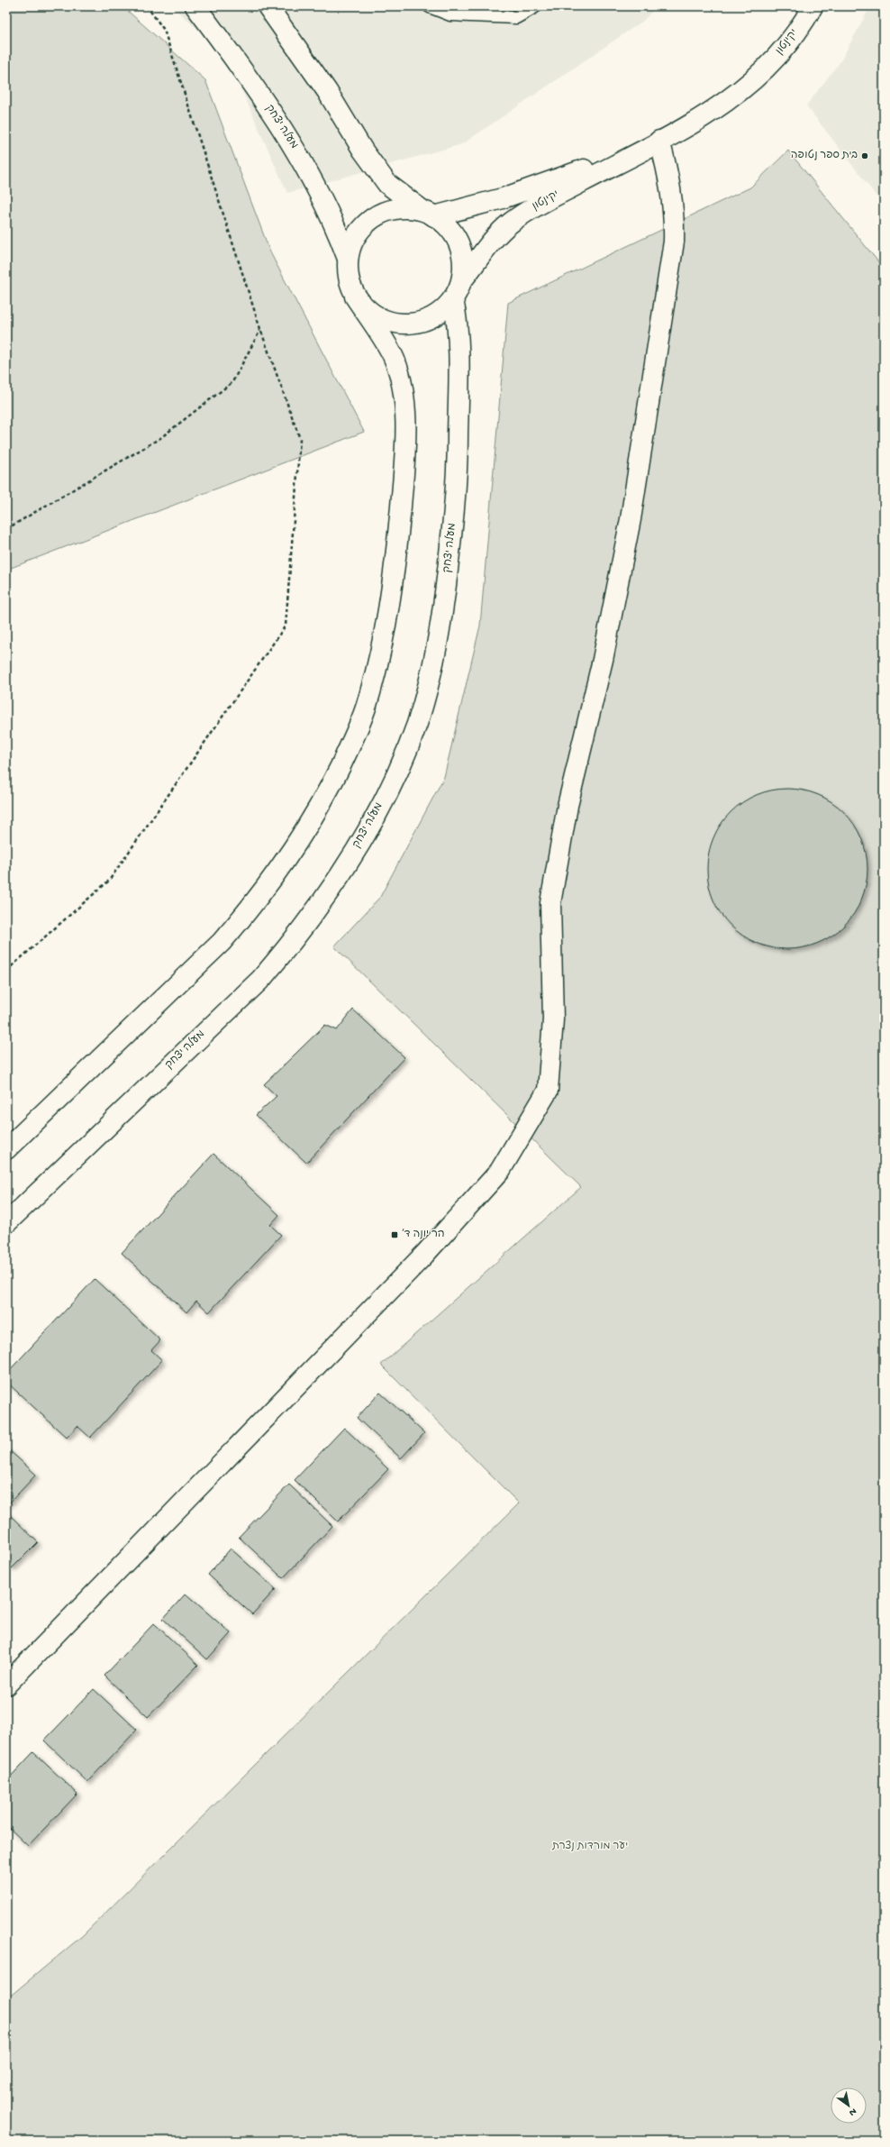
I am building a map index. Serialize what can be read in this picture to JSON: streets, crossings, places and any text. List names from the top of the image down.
{
  "streets": {
    "street": ["יקינטון", "מעלה יצחק"]
  },
  "crossings": [
    ["יקינטון", "מעלה יצחק"]
  ],
  "parks": ["יער מורדות נצרת"],
  "places": {
    "other": ["בית ספר נטופה"],
    "transit": ["הר יונה ד׳"]
  },
  "north": "bottom right"
}
